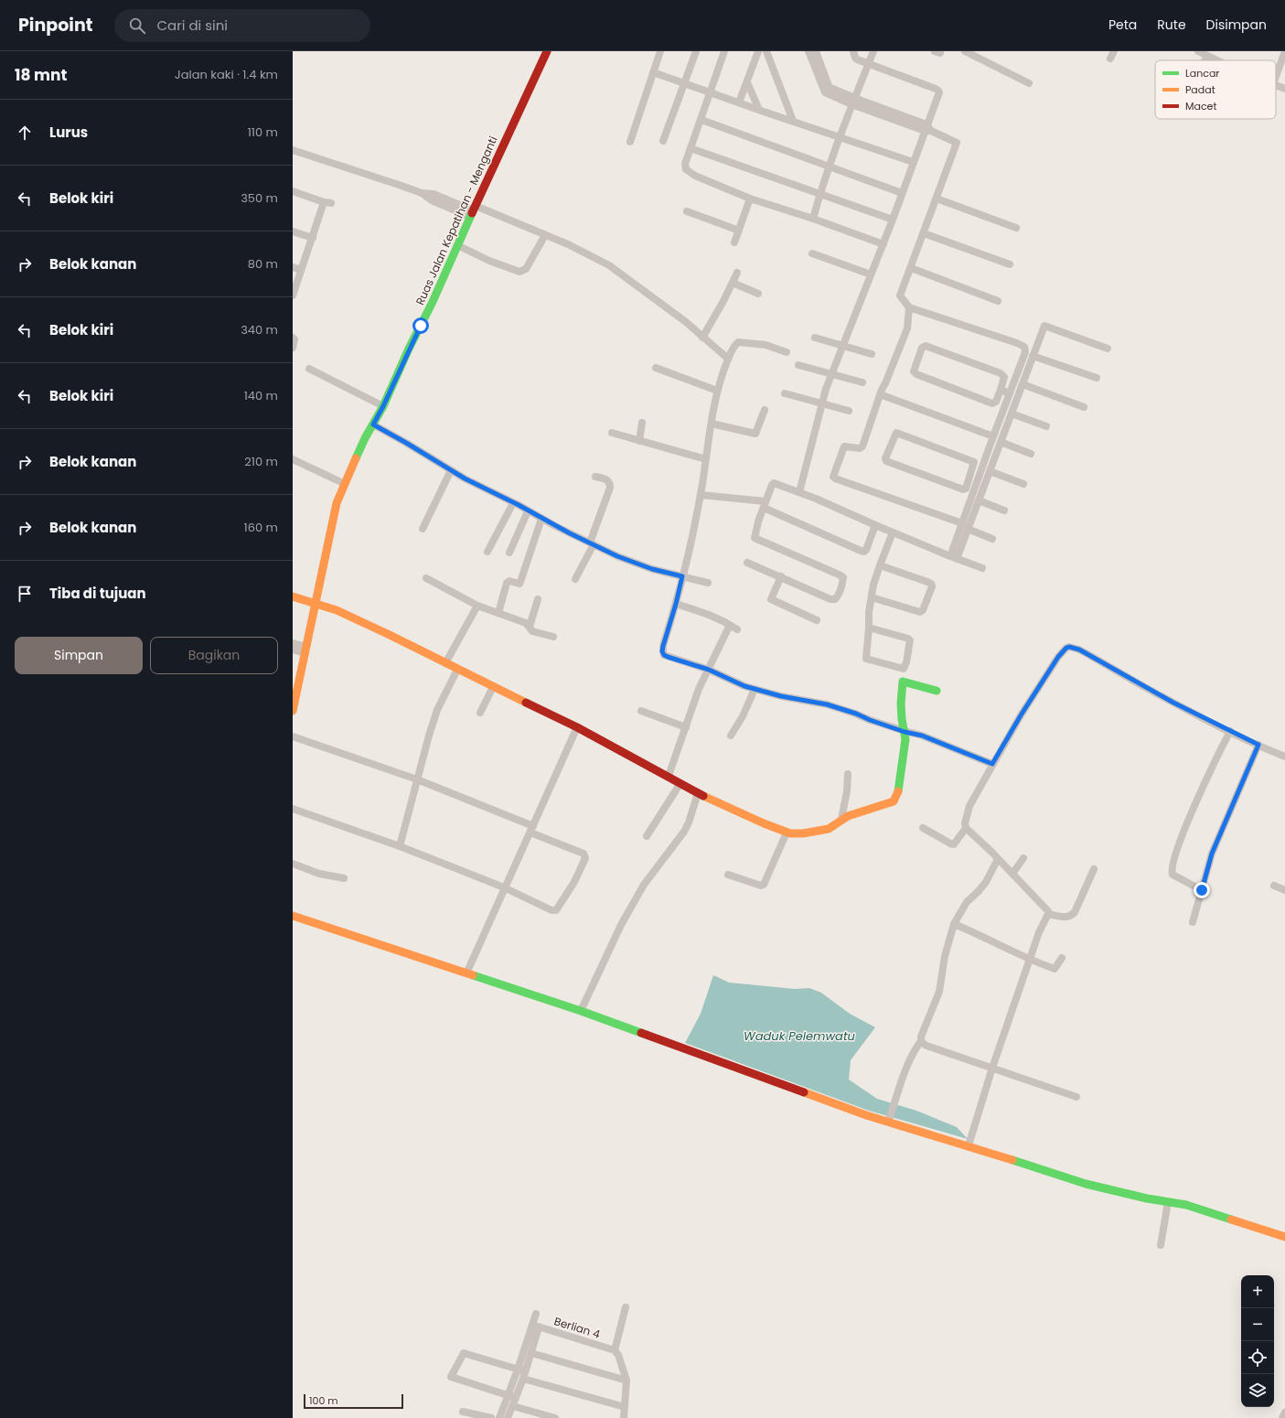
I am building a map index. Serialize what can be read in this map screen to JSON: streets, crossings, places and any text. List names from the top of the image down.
{
  "streets": {
    "street": ["Ruas Jalan Kepatihan - Menganti", "Berlian 4"]
  },
  "water": ["Waduk Pelemwatu"],
  "legend": ["Lancar", "Padat", "Macet"],
  "scale_bar": "100 m",
  "page": {
    "header": "Pinpoint",
    "search": "Cari di sini",
    "nav": ["Peta", "Rute", "Disimpan"],
    "heading": ["18 mnt", "Jalan kaki · 1.4 km"],
    "list": [
      ["Lurus", "110 m"],
      ["Belok kiri", "350 m"],
      ["Belok kanan", "80 m"],
      ["Belok kiri", "340 m"],
      ["Belok kiri", "140 m"],
      ["Belok kanan", "210 m"],
      ["Belok kanan", "160 m"],
      "Tiba di tujuan"
    ],
    "buttons": ["Simpan", "Bagikan"],
    "map_buttons": ["+", "−"],
    "scale": "100 m"
  }
}
